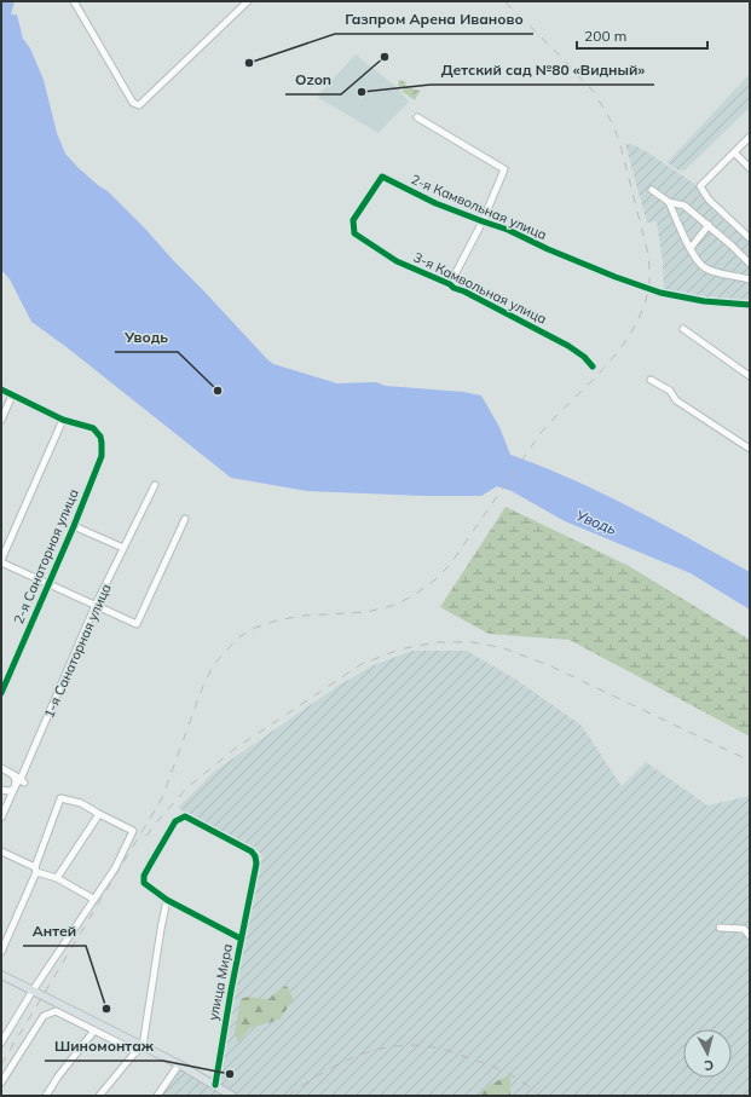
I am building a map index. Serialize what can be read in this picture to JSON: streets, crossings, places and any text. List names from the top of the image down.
{
  "streets": {
    "street": [
      "2-я Камвольная улица",
      "3-я Камвольная улица",
      "2-я Санаторная улица",
      "1-я Санаторная улица",
      "улица Мира"
    ]
  },
  "crossings": [
    ["2-я Камвольная улица", "3-я Камвольная улица"]
  ],
  "water": ["Уводь"],
  "places": [
    "Ozon",
    "Газпром Арена Иваново",
    "Детский сад №80 «Видный»",
    "Уводь",
    "Антей",
    "Шиномонтаж"
  ],
  "scale_bar": "200 m",
  "north": "bottom"
}
